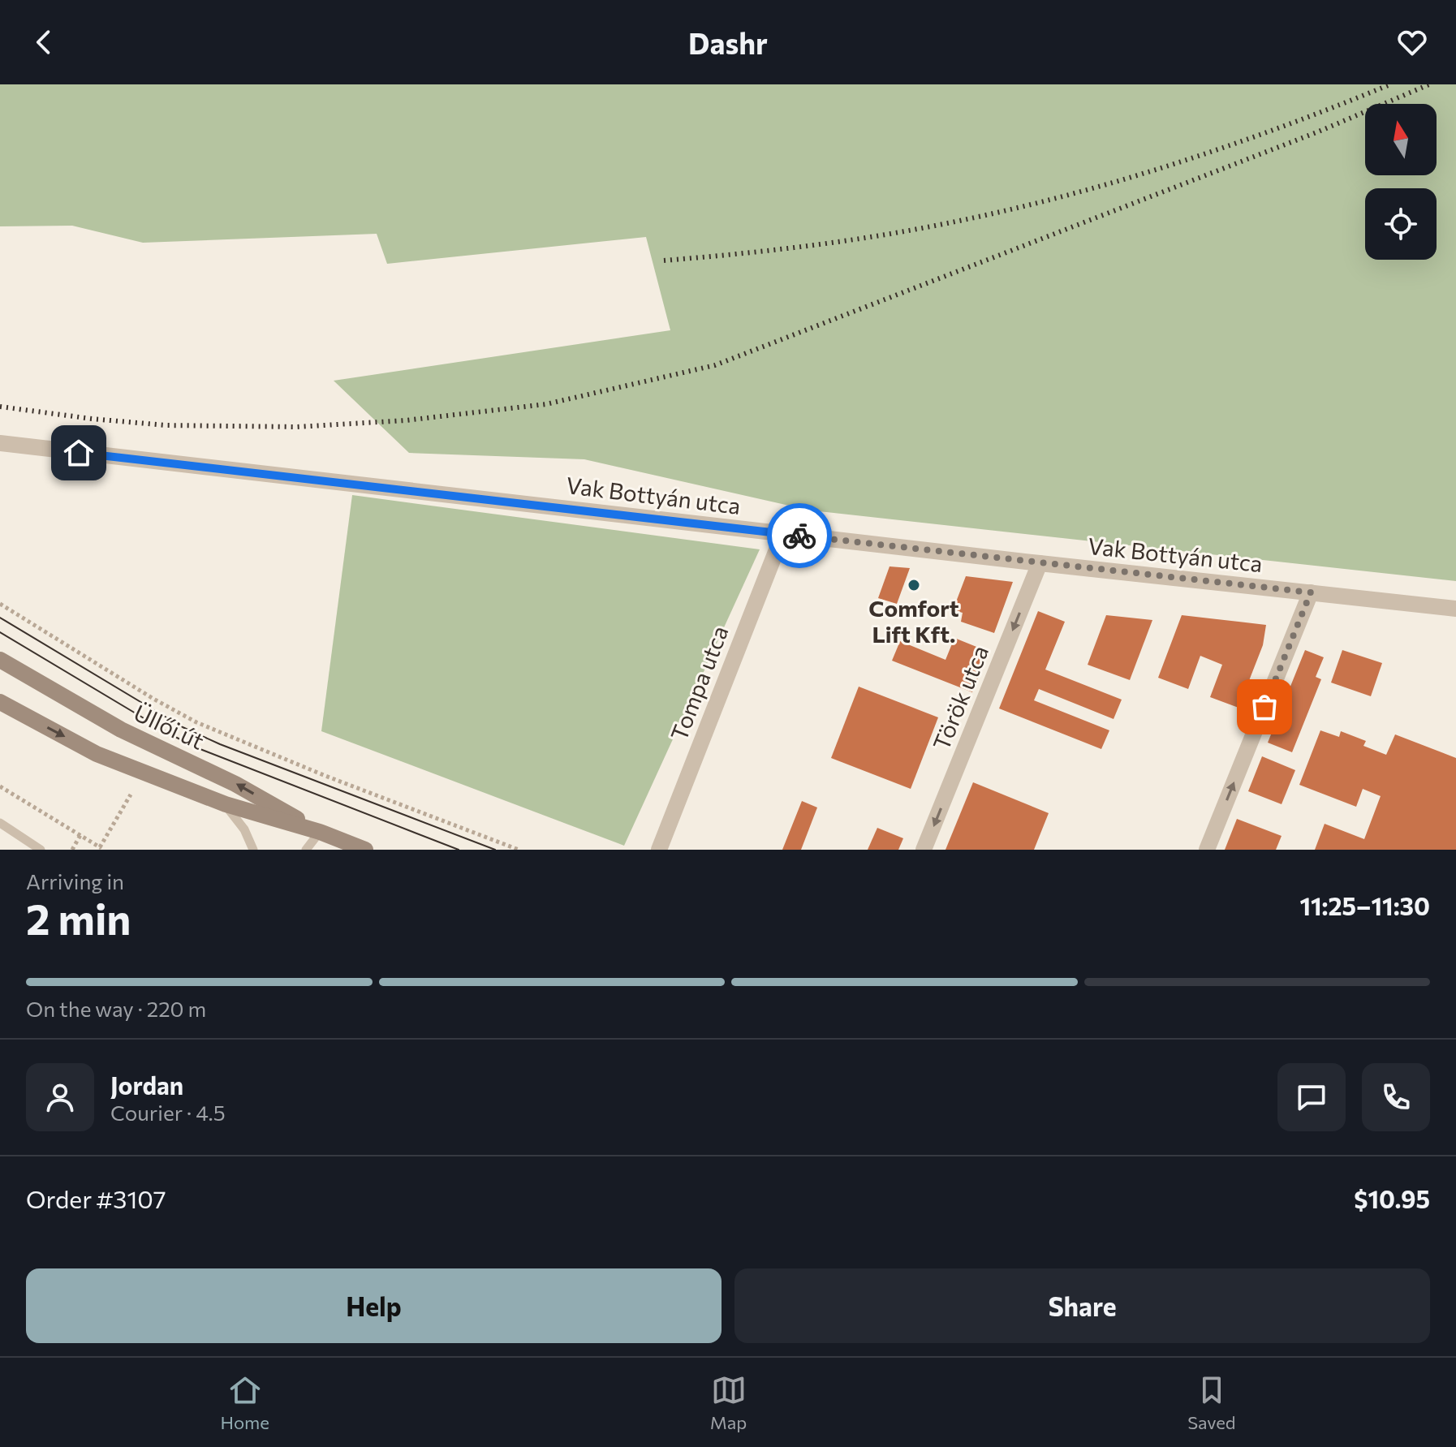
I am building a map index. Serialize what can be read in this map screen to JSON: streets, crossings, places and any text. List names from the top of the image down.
{
  "streets": {
    "main road": ["Üllői út"],
    "street": ["Vak Bottyán utca", "Tompa utca", "Török utca"]
  },
  "crossings": [
    ["Vak Bottyán utca", "Tompa utca"],
    ["Vak Bottyán utca", "Török utca"]
  ],
  "one_way": ["Török utca"],
  "places": ["Comfort Lift Kft."],
  "north": "top",
  "page": {
    "header": "Dashr",
    "heading": ["2 min", "Arriving in", "11:25–11:30"],
    "panel": [
      "Jordan",
      "Courier · 4.5",
      "Order #3107",
      "$10.95"
    ],
    "bar": "On the way · 220 m",
    "buttons": ["Help", "Share"],
    "tabs": ["Home", "Map", "Saved"]
  }
}
